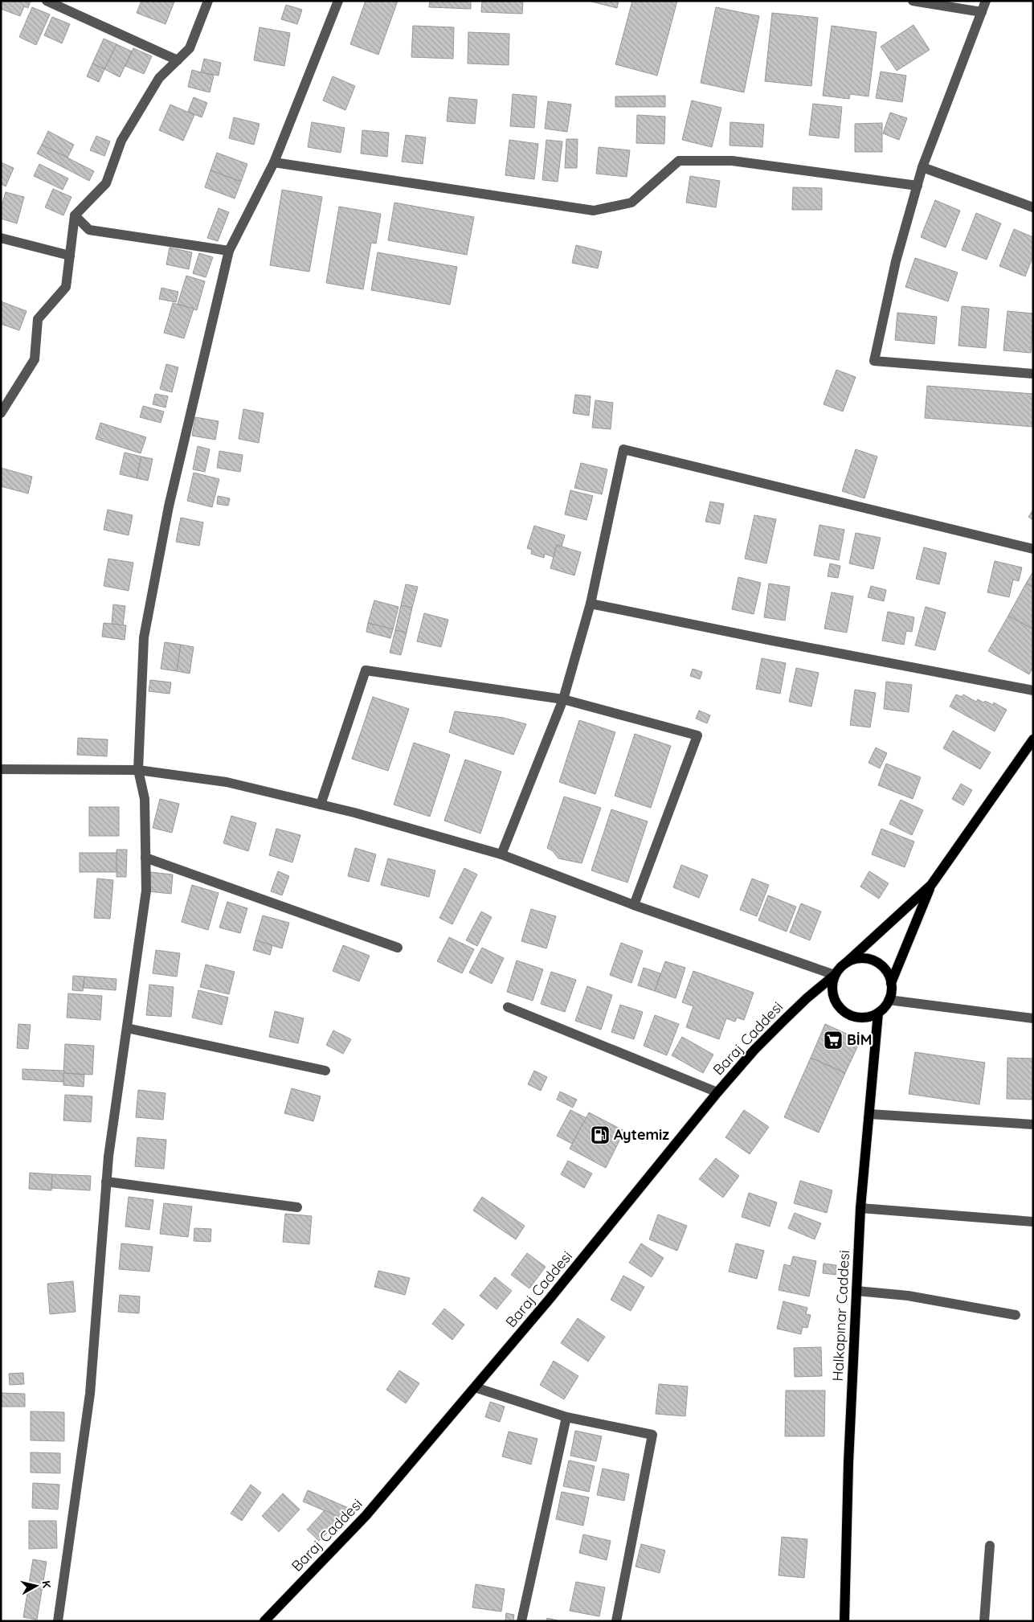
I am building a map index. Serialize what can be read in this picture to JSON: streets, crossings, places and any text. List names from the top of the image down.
{
  "streets": {
    "main road": ["Baraj Caddesi", "Halkapınar Caddesi"]
  },
  "crossings": [
    ["Baraj Caddesi", "Halkapınar Caddesi"]
  ],
  "places": {
    "supermarket": ["BİM"],
    "fuel station": ["Aytemiz"]
  },
  "north": "right"
}
